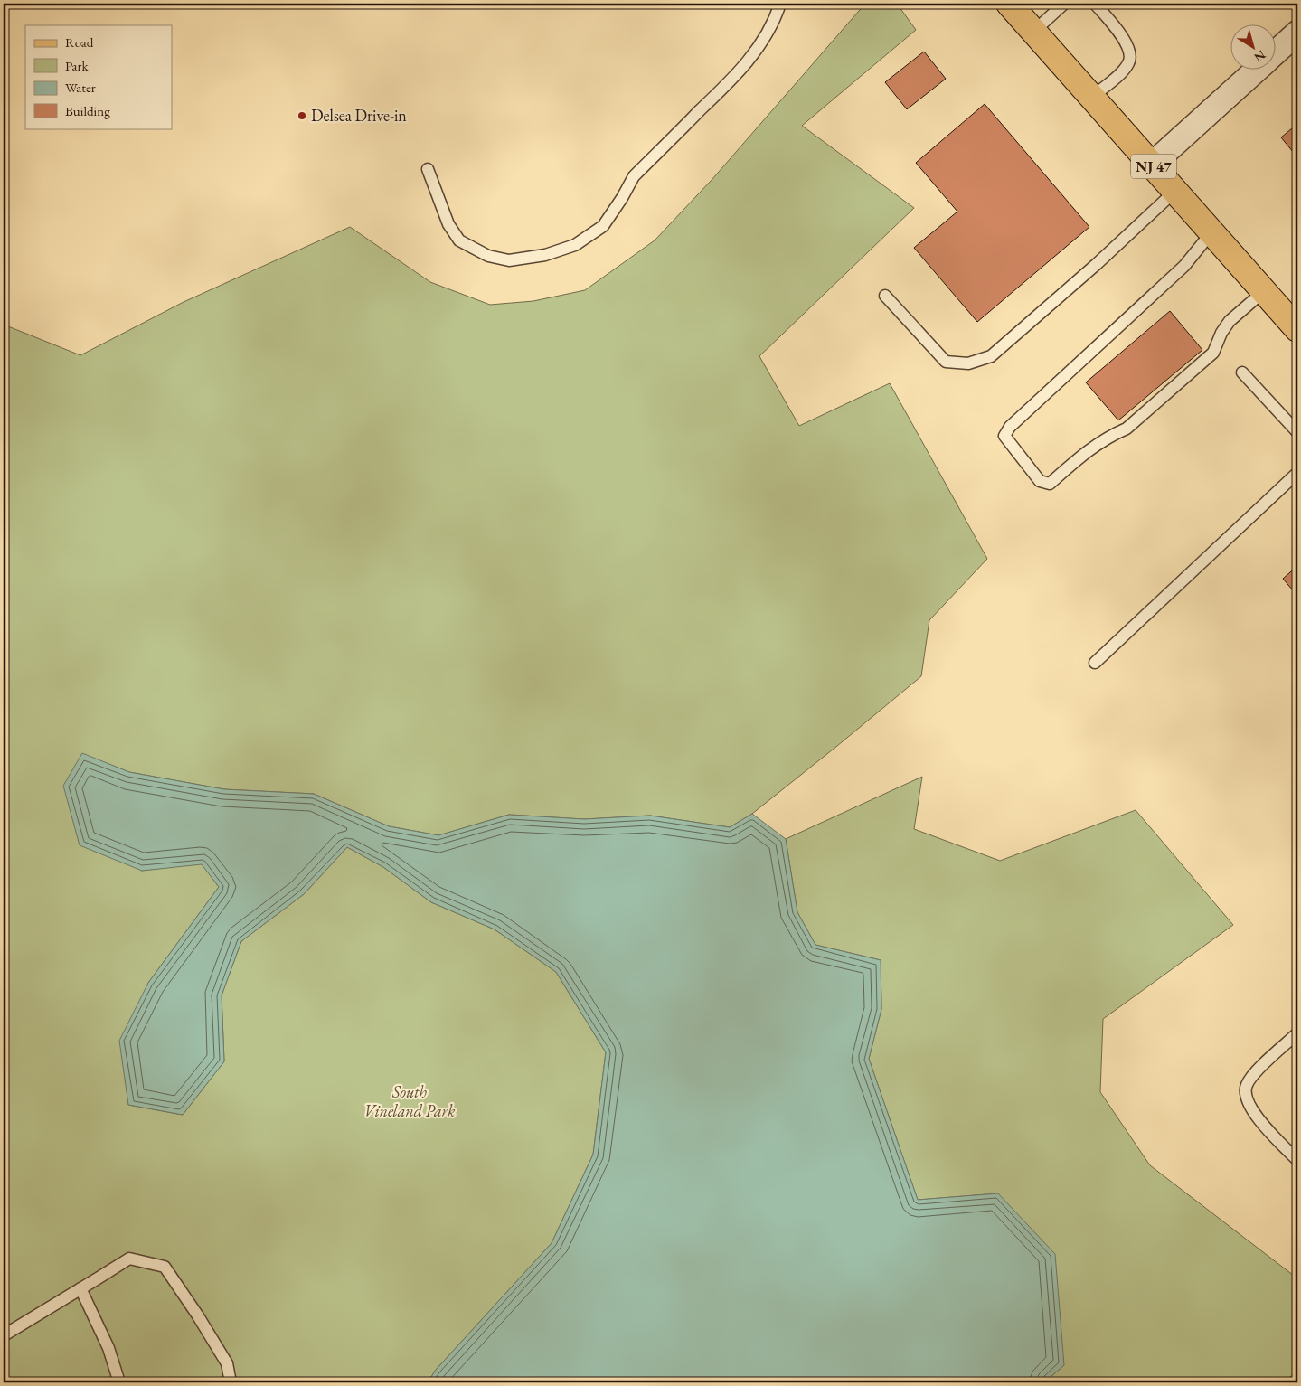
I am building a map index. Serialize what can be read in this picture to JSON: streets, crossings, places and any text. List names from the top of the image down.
{
  "streets": {
    "main road": ["NJ 47"]
  },
  "parks": ["South Vineland Park"],
  "places": ["Delsea Drive-in"],
  "legend": [
    "Road",
    "Park",
    "Water",
    "Building"
  ],
  "north": "bottom right"
}
